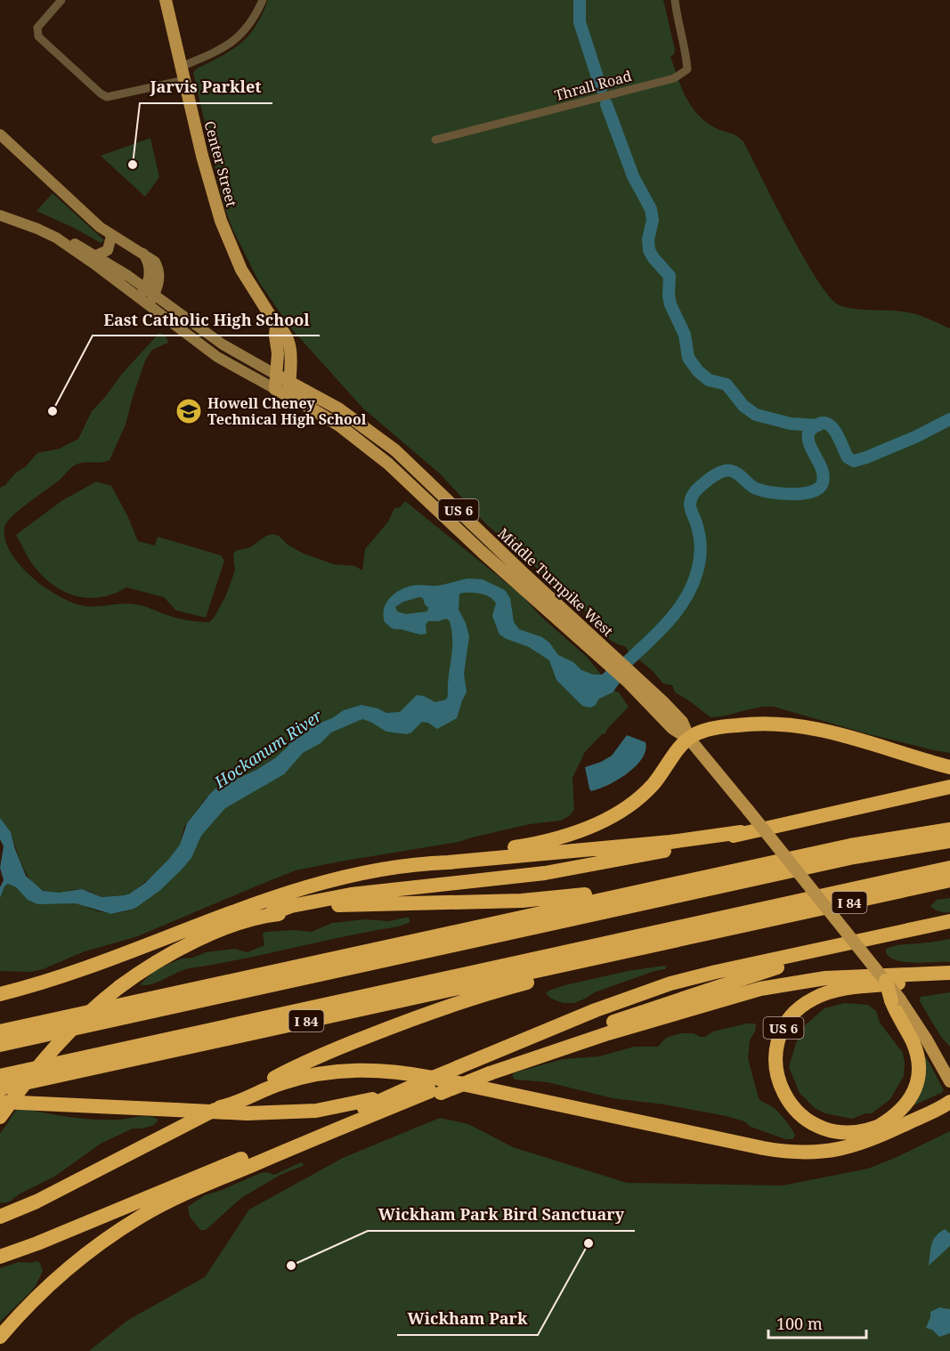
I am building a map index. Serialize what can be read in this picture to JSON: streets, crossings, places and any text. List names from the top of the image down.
{
  "streets": {
    "highway": ["US 6", "I 84"],
    "main road": ["Center Street", "Middle Turnpike West"],
    "street": ["Thrall Road"]
  },
  "crossings": [
    ["Center Street", "Middle Turnpike West"],
    ["US 6", "Middle Turnpike West"]
  ],
  "water": ["Hockanum River"],
  "places": {
    "other": [
      "Jarvis Parklet",
      "East Catholic High School",
      "Wickham Park",
      "Wickham Park Bird Sanctuary"
    ],
    "school or university": ["Howell Cheney Technical High School"]
  },
  "scale_bar": "100 m"
}
